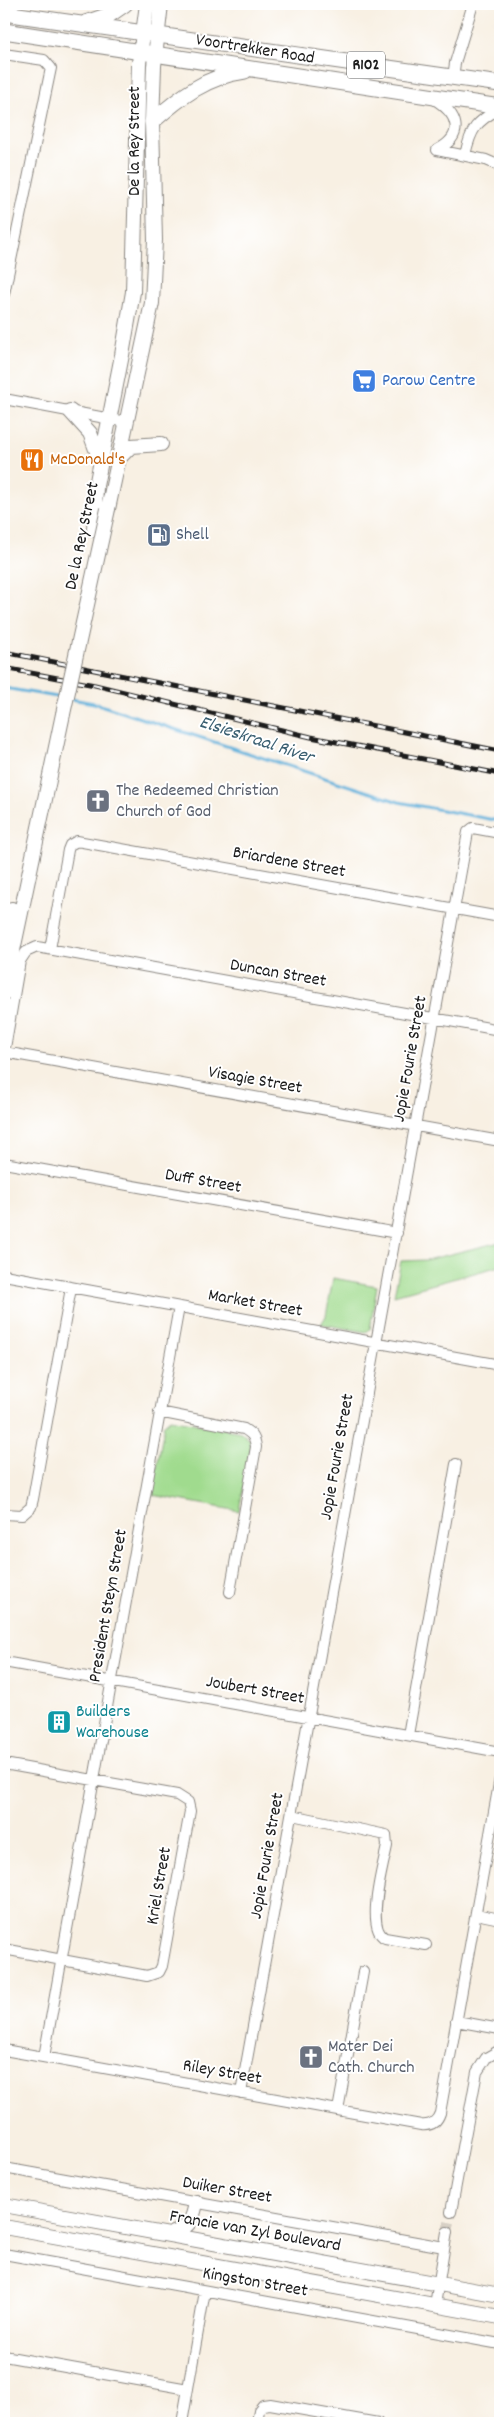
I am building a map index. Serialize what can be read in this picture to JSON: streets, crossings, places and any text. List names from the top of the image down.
{
  "streets": {
    "main road": [
      "Voortrekker Road",
      "R102",
      "De la Rey Street",
      "Francie van Zyl Boulevard"
    ],
    "street": [
      "Briardene Street",
      "Duncan Street",
      "Jopie Fourie Street",
      "Visagie Street",
      "Duff Street",
      "Market Street",
      "President Steyn Street",
      "Joubert Street",
      "Kriel Street",
      "Riley Street",
      "Duiker Street",
      "Kingston Street"
    ]
  },
  "crossings": [
    ["Voortrekker Road", "De la Rey Street"],
    ["Briardene Street", "Duncan Street"],
    ["Briardene Street", "Jopie Fourie Street"],
    ["Duncan Street", "Jopie Fourie Street"],
    ["Jopie Fourie Street", "Visagie Street"],
    ["Jopie Fourie Street", "Duff Street"],
    ["Jopie Fourie Street", "Market Street"],
    ["Jopie Fourie Street", "Joubert Street"],
    ["Jopie Fourie Street", "Riley Street"],
    ["Market Street", "President Steyn Street"],
    ["President Steyn Street", "Joubert Street"],
    ["President Steyn Street", "Kriel Street"],
    ["President Steyn Street", "Riley Street"]
  ],
  "water": ["Elsieskraal River"],
  "places": {
    "supermarket": ["Parow Centre"],
    "restaurant": ["McDonald's"],
    "fuel station": ["Shell"],
    "church": ["The Redeemed Christian Church of God", "Mater Dei Cath. Church"],
    "building": ["Builders Warehouse"]
  }
}
